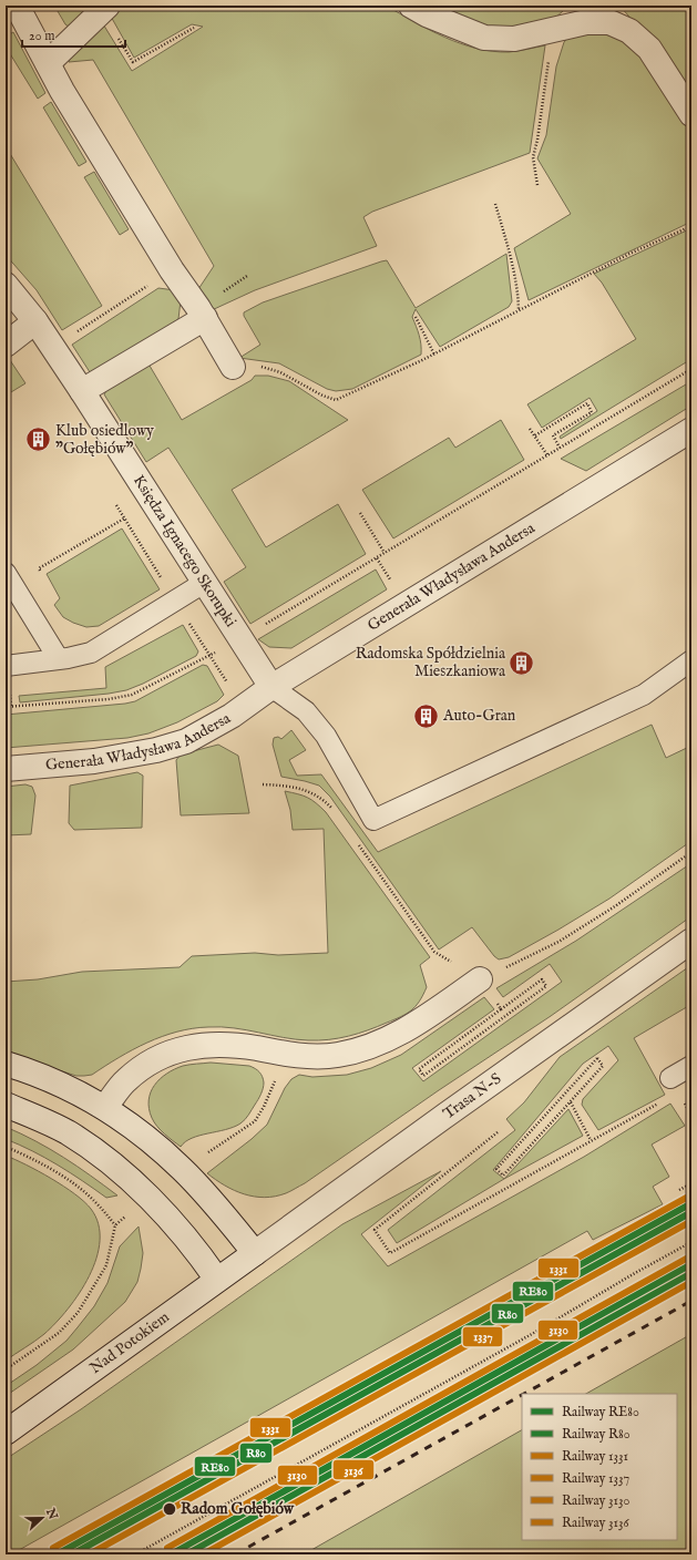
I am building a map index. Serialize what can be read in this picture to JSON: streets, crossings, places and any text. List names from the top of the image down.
{
  "streets": {
    "street": [
      "Księdza Ignacego Skorupki",
      "Generała Władysława Andersa",
      "Trasa N-S",
      "Nad Potokiem"
    ]
  },
  "crossings": [
    ["Księdza Ignacego Skorupki", "Generała Władysława Andersa"],
    ["Trasa N-S", "Nad Potokiem"]
  ],
  "places": {
    "building": ["Klub osiedlowy \"Gołębiów\"", "Radomska Spółdzielnia Mieszkaniowa", "Auto-Gran"],
    "other": ["Radom Gołębiów"]
  },
  "lines": [
    "rail line 1331",
    "rail line RE80",
    "rail line R80",
    "rail line 1337",
    "rail line 3130",
    "rail line 3136"
  ],
  "legend": [
    "Railway RE80",
    "Railway R80",
    "Railway 1331",
    "Railway 1337",
    "Railway 3130",
    "Railway 3136"
  ],
  "scale_bar": "20 m",
  "north": "right"
}
